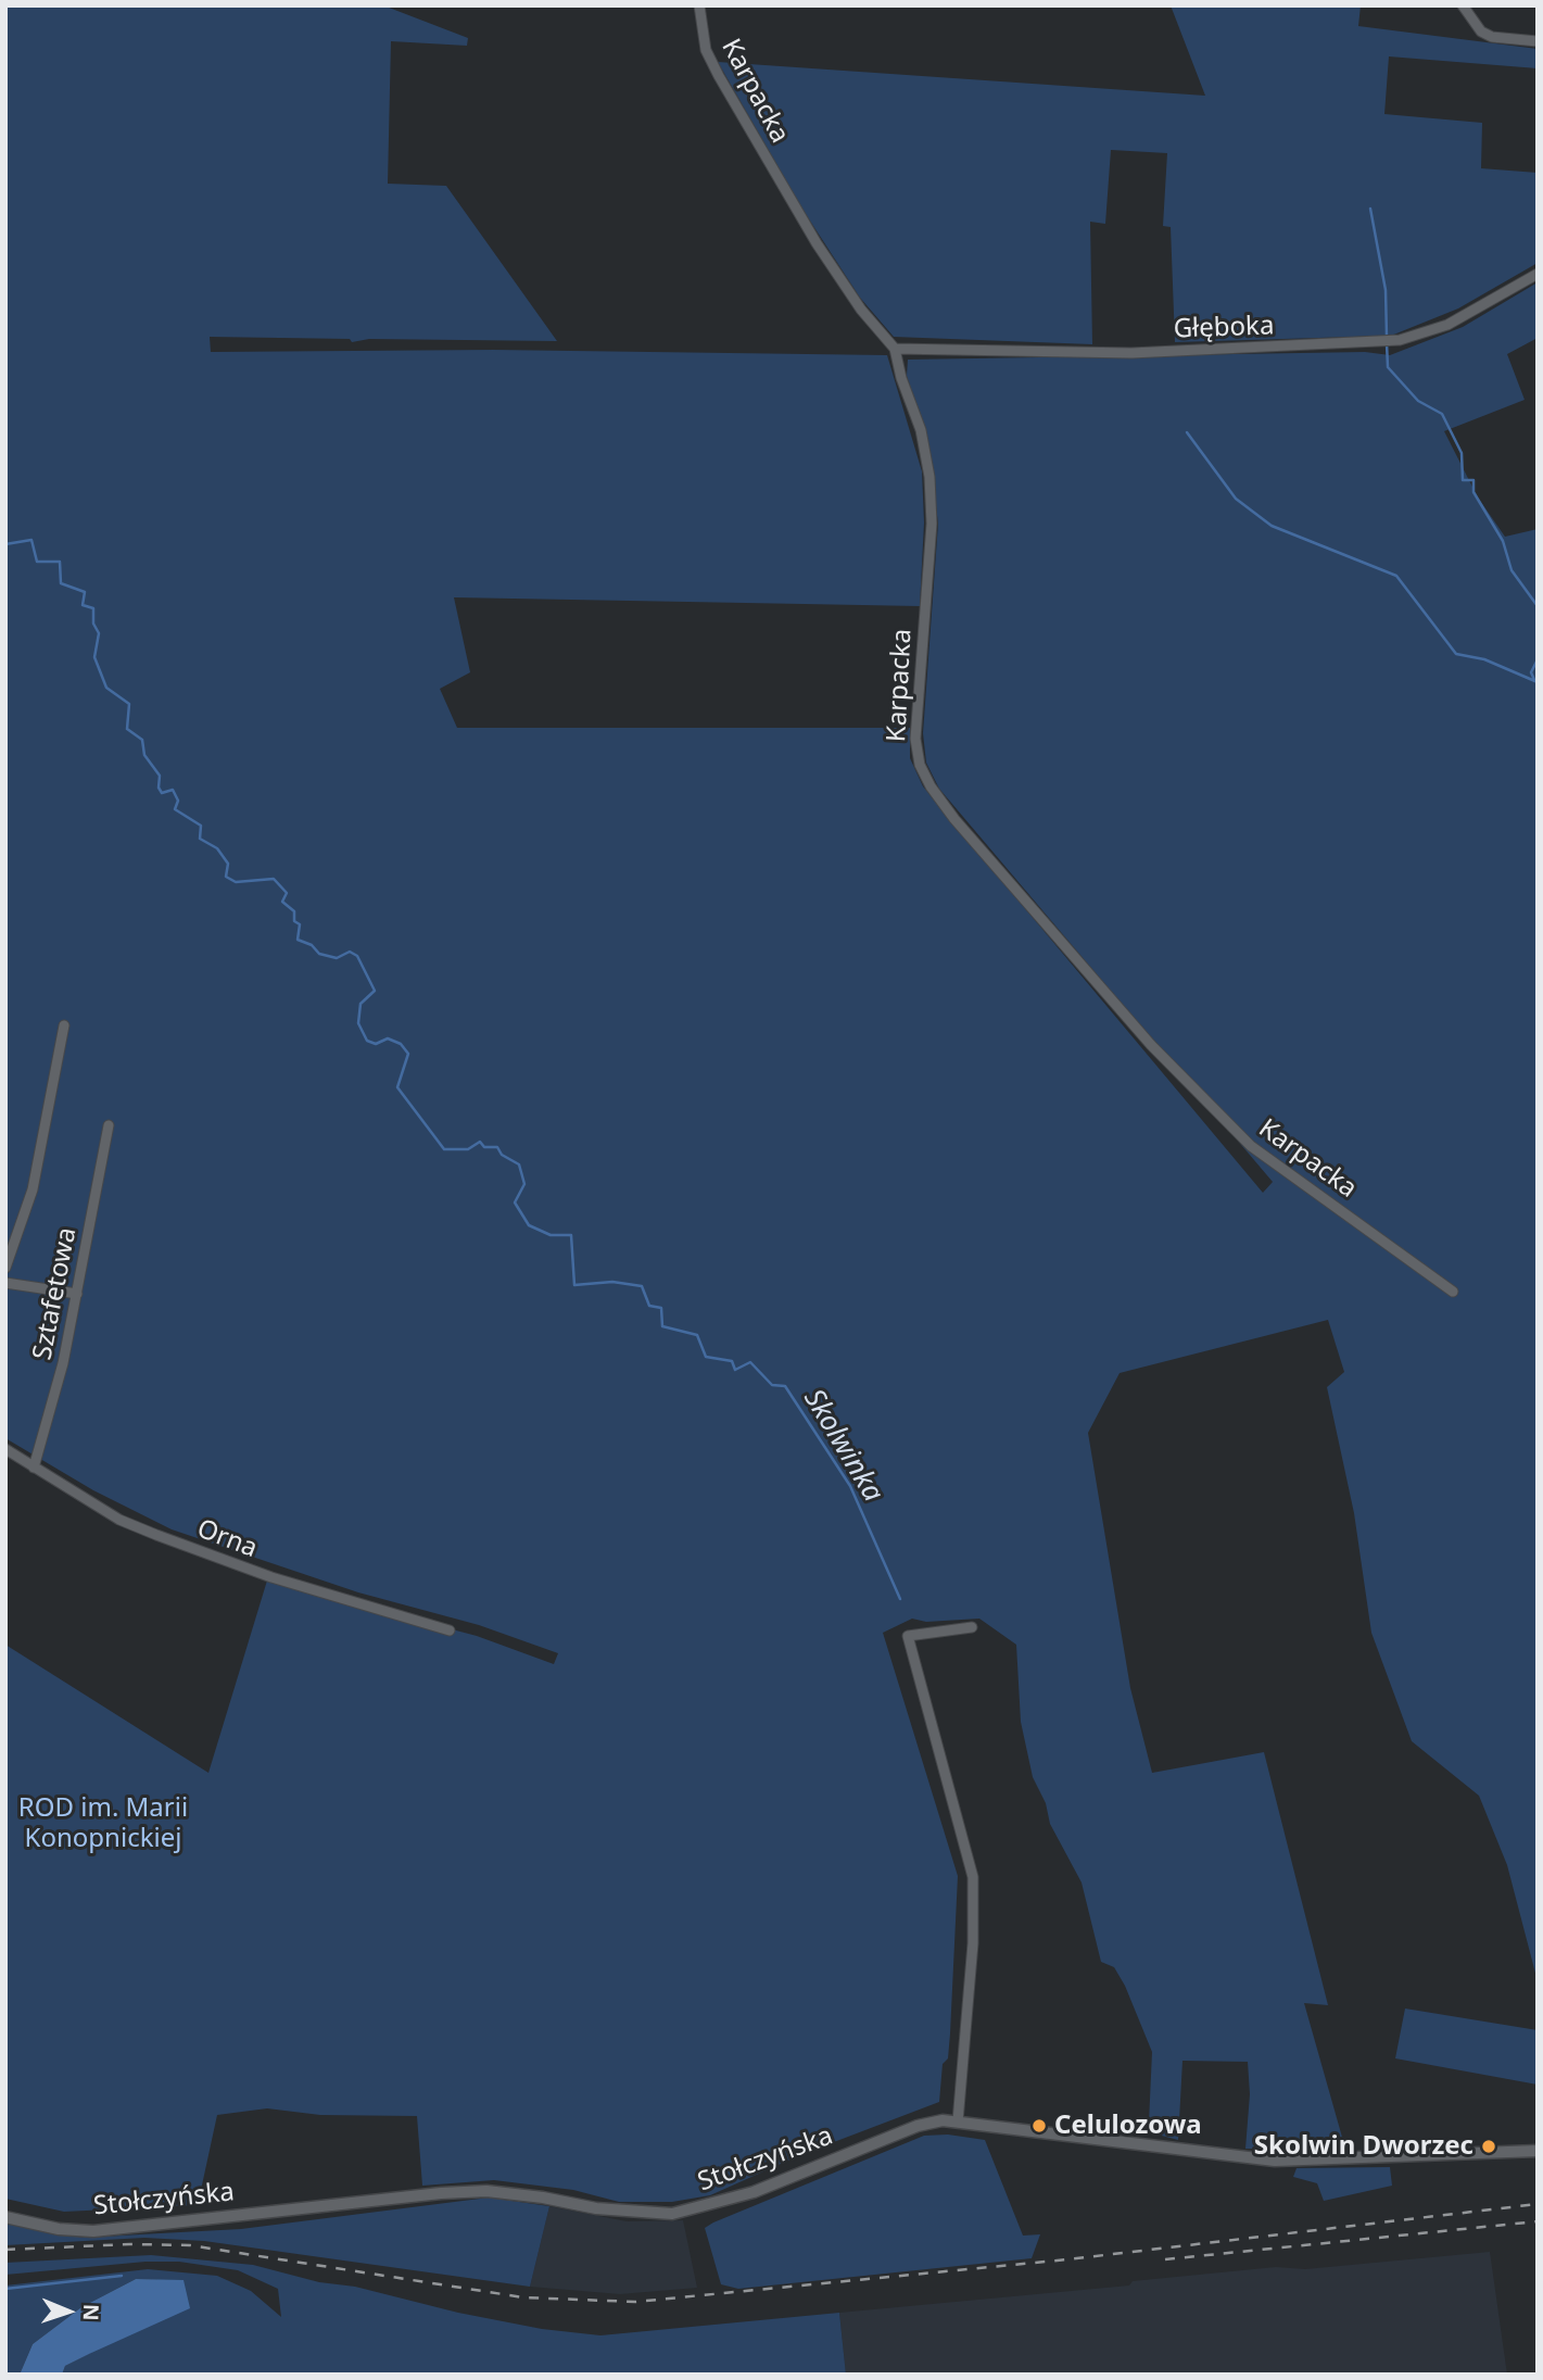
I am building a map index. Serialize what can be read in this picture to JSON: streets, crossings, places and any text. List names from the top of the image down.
{
  "streets": {
    "street": [
      "Karpacka",
      "Głęboka",
      "Sztafetowa",
      "Orna",
      "Stołczyńska"
    ]
  },
  "crossings": [
    ["Karpacka", "Głęboka"],
    ["Sztafetowa", "Orna"]
  ],
  "water": ["Skolwinka"],
  "parks": ["ROD im. Marii Konopnickiej"],
  "places": ["Celulozowa", "Skolwin Dworzec"],
  "north": "right"
}
